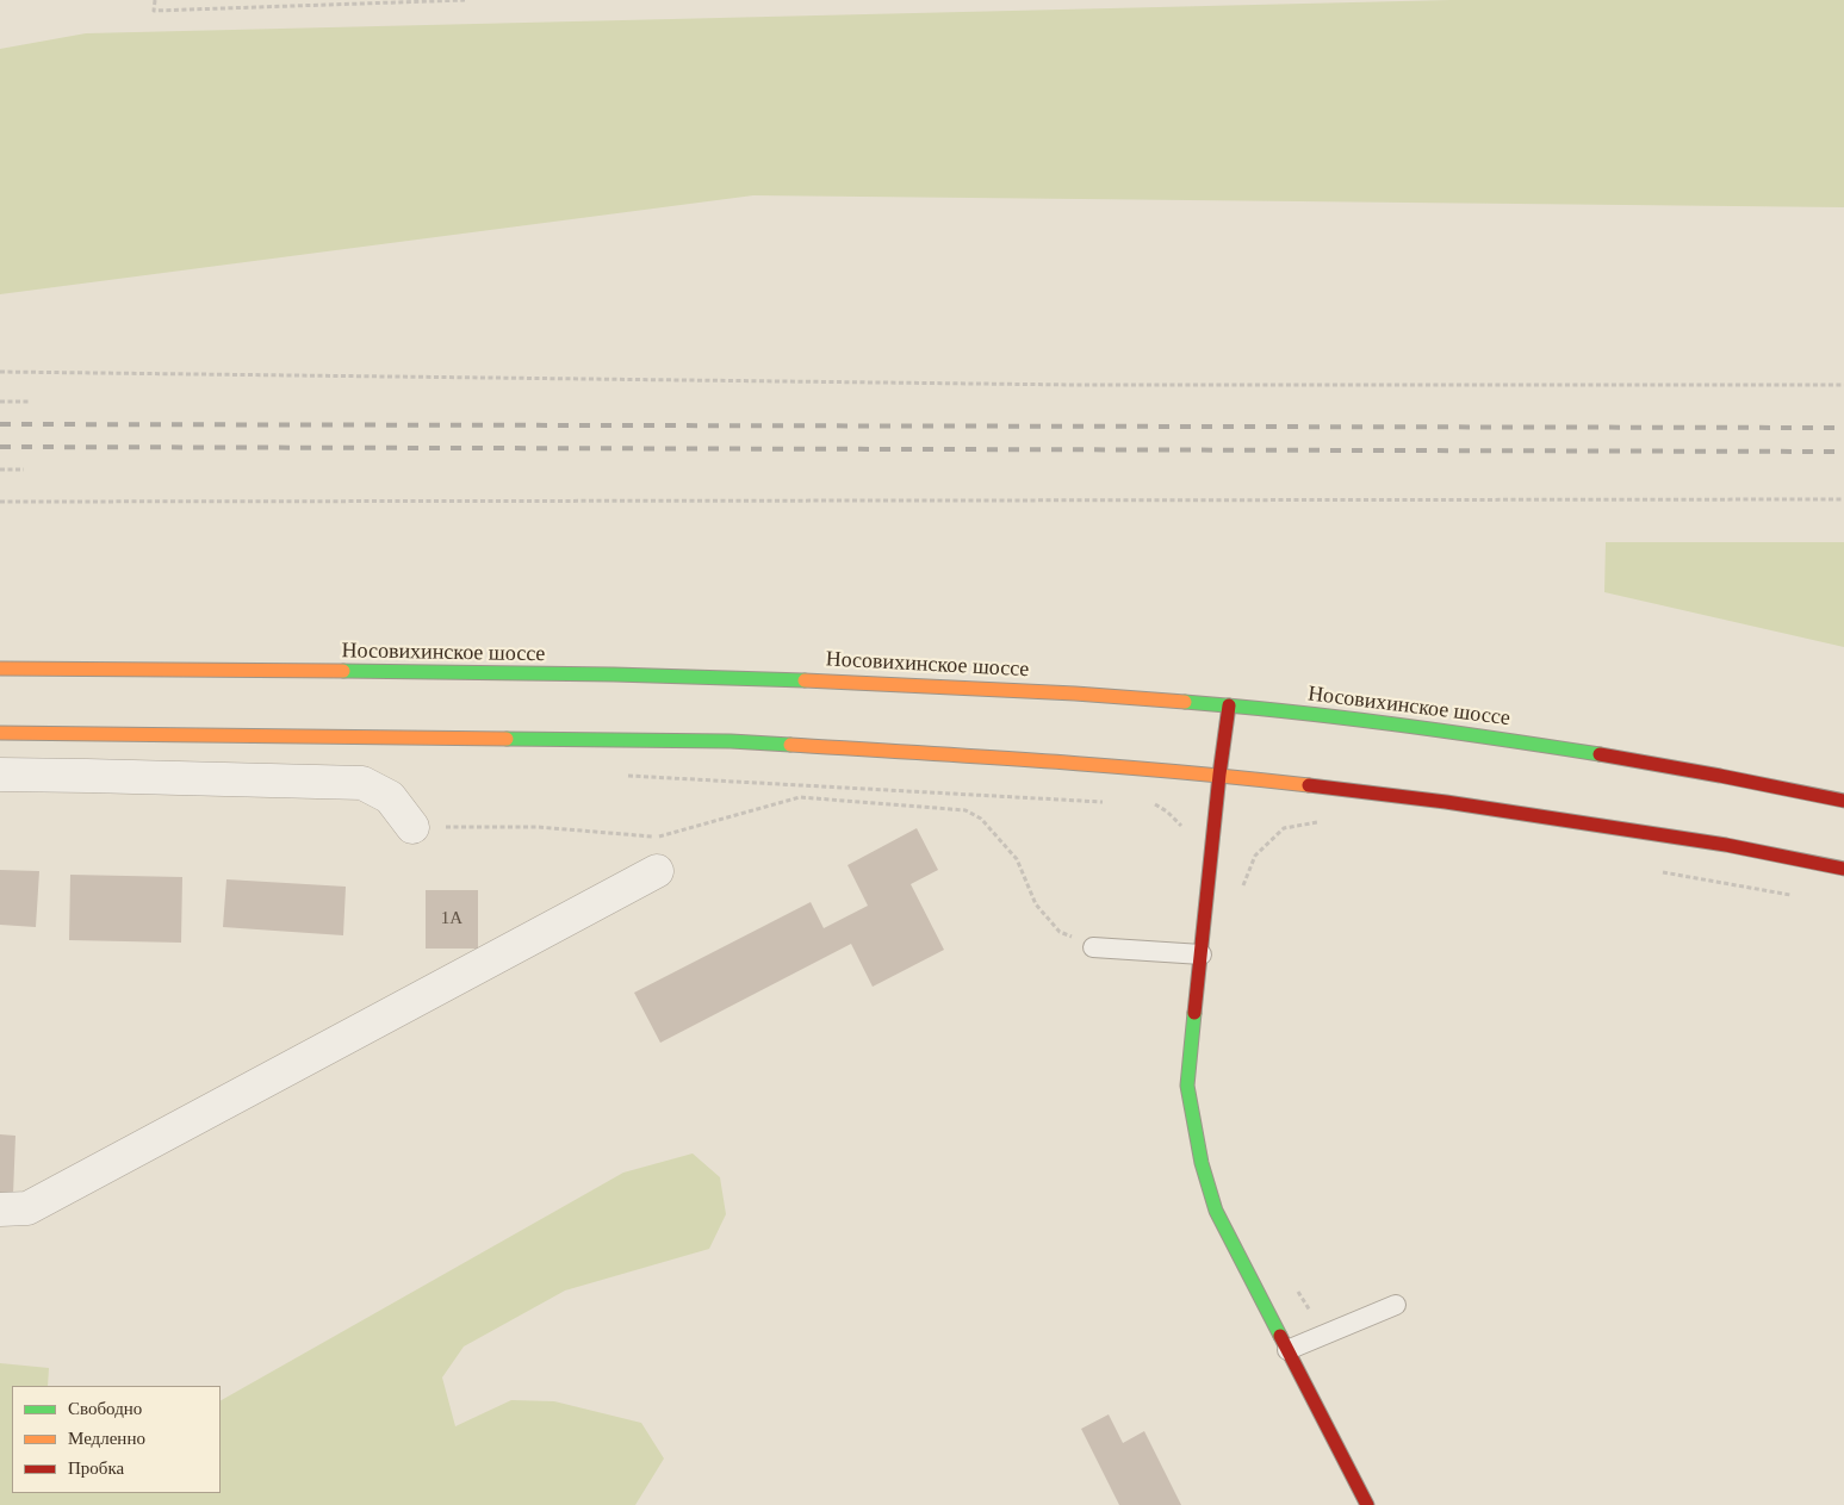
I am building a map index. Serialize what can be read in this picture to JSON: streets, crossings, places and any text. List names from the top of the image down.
{
  "streets": {
    "main road": ["Носовихинское шоссе"]
  },
  "house_numbers": ["1А"],
  "legend": ["Свободно", "Медленно", "Пробка"]
}
